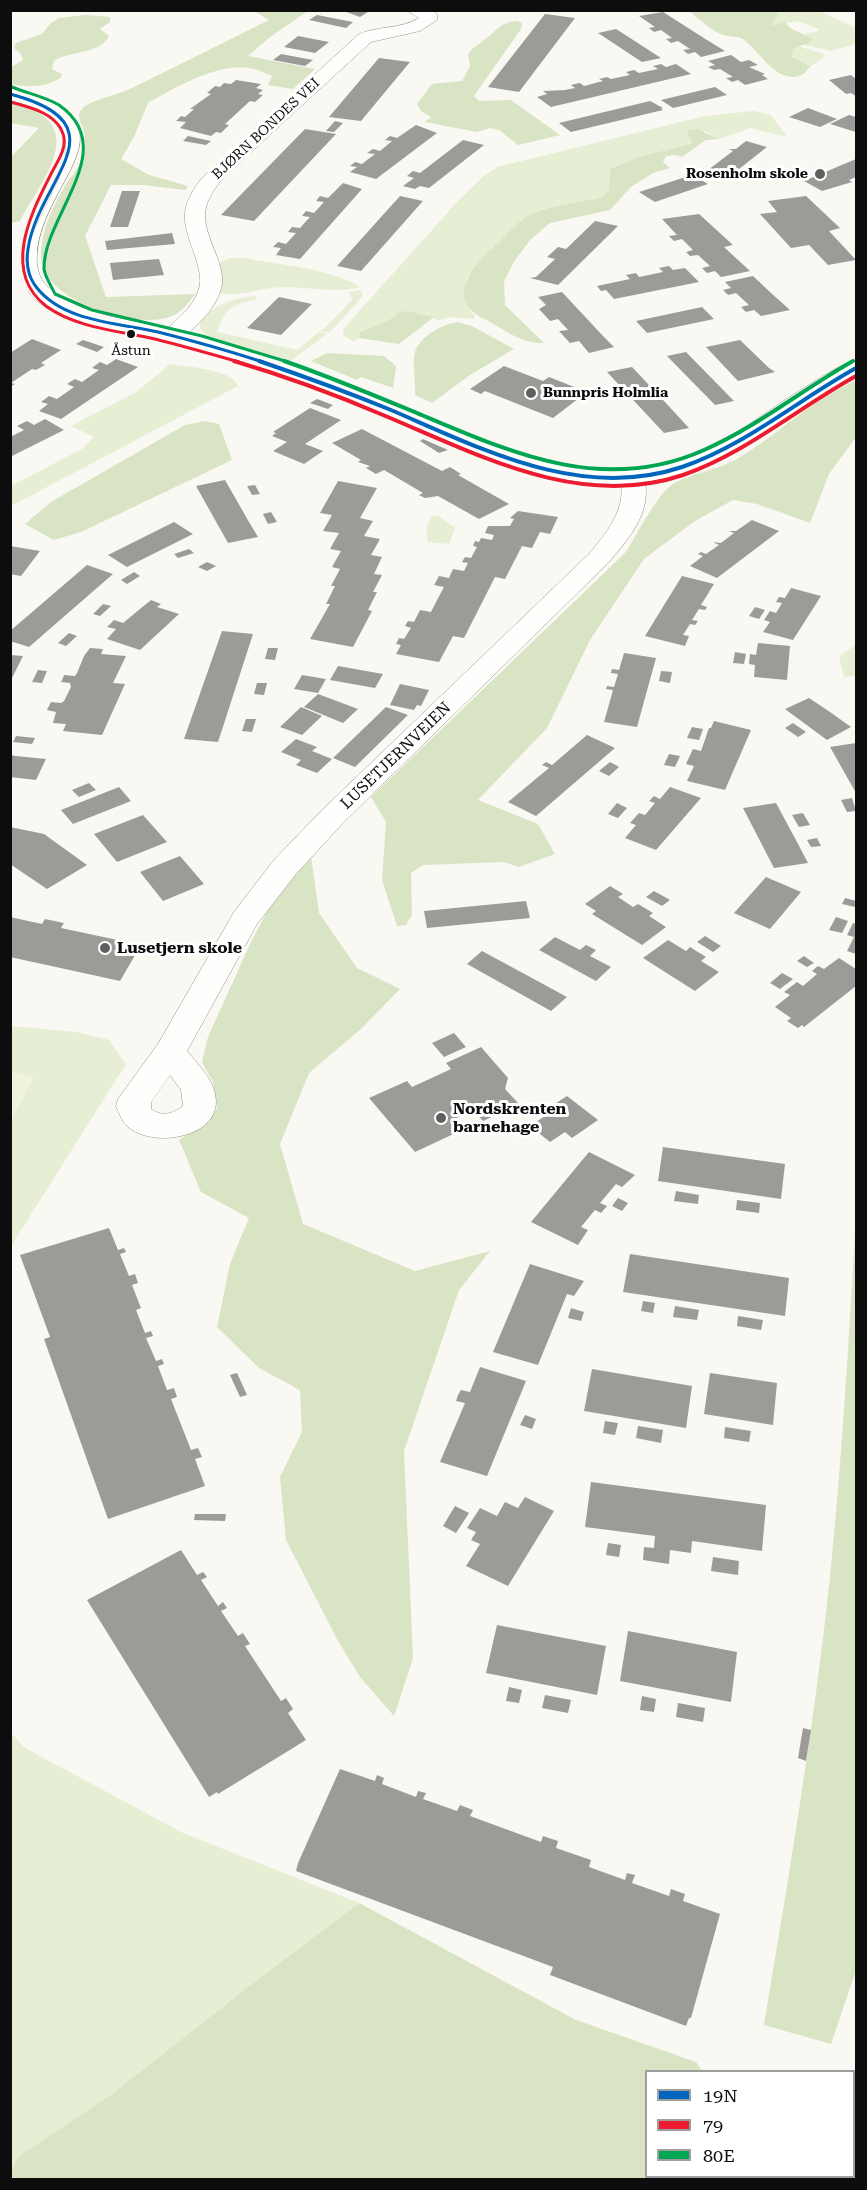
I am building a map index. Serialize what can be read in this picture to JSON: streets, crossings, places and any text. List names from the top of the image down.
{
  "streets": {
    "street": ["BJØRN BONDES VEI", "LUSETJERNVEIEN"]
  },
  "places": [
    "Rosenholm skole",
    "Åstun",
    "Bunnpris Holmlia",
    "Lusetjern skole",
    "Nordskrenten barnehage"
  ],
  "lines": ["transit line 80E", "transit line 19N", "transit line 79"],
  "legend": ["19N", "79", "80E"]
}
